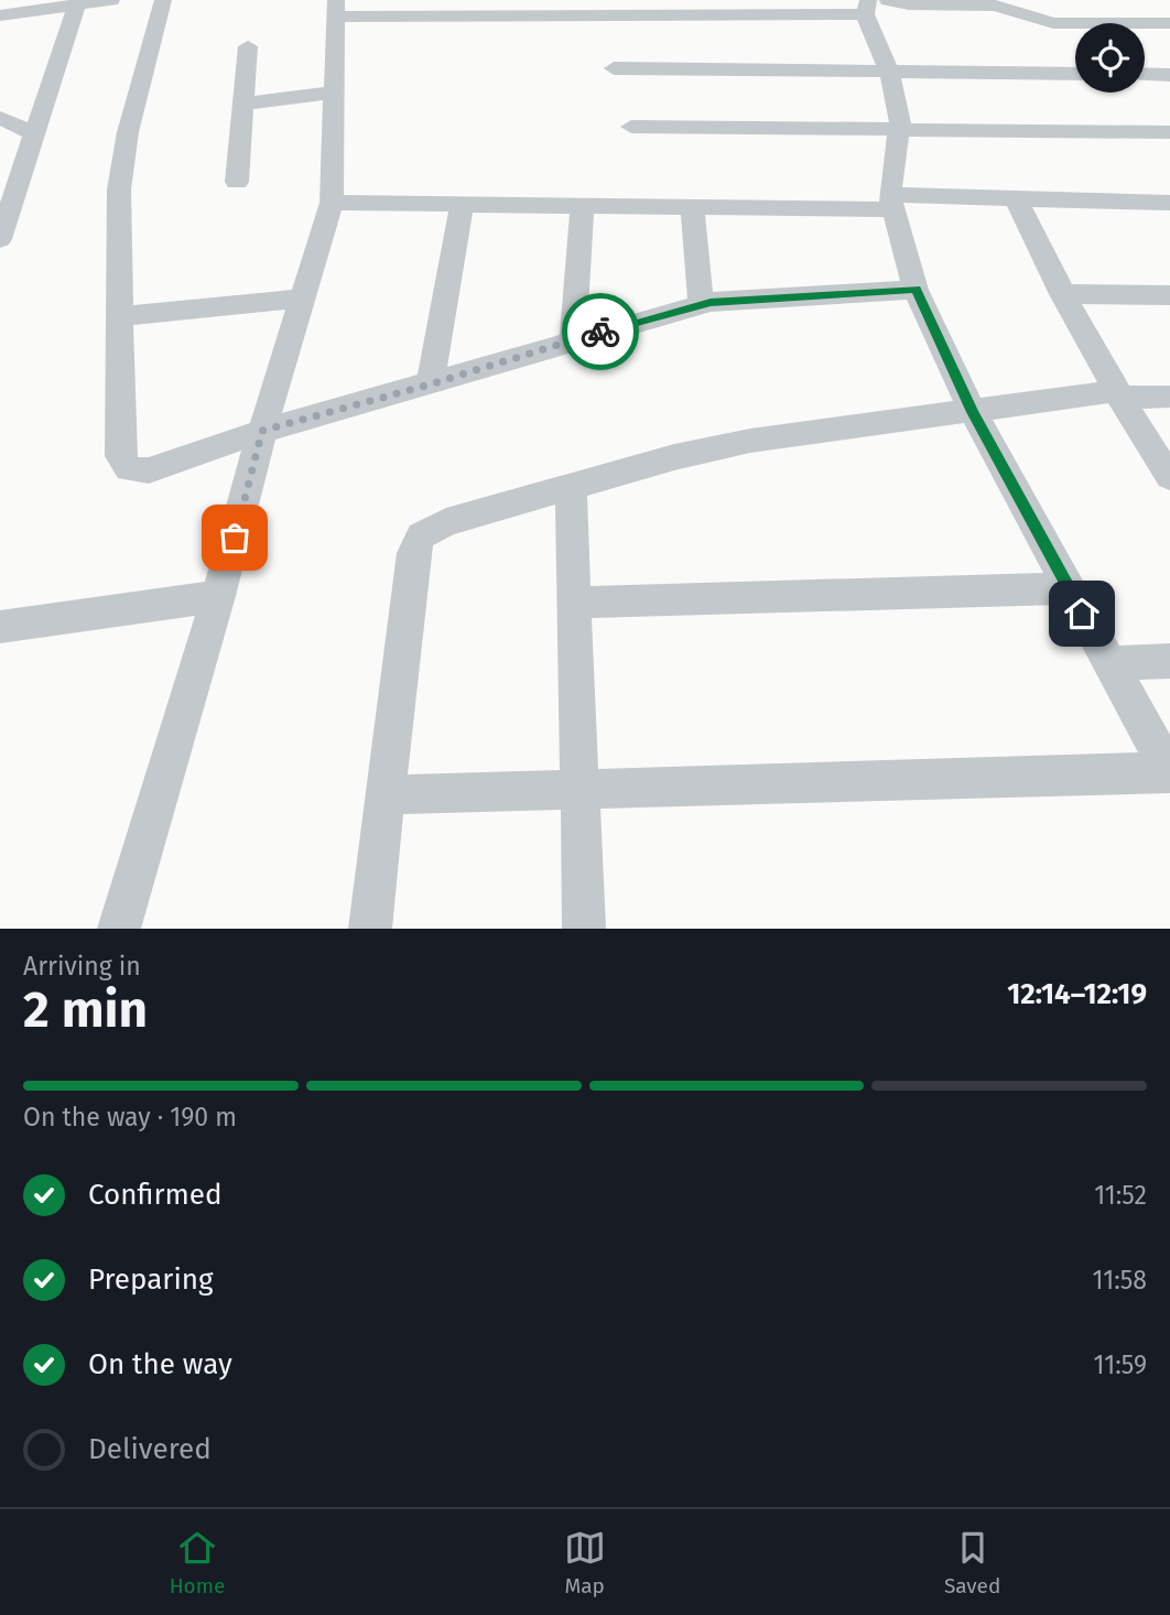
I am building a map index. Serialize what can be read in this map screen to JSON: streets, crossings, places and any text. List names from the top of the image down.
{
  "page": {
    "heading": ["2 min", "Arriving in", "12:14–12:19"],
    "bar": "On the way · 190 m",
    "list": [
      ["Confirmed", "11:52"],
      ["Preparing", "11:58"],
      ["On the way", "11:59"],
      "Delivered"
    ],
    "tabs": ["Home", "Map", "Saved"]
  }
}
